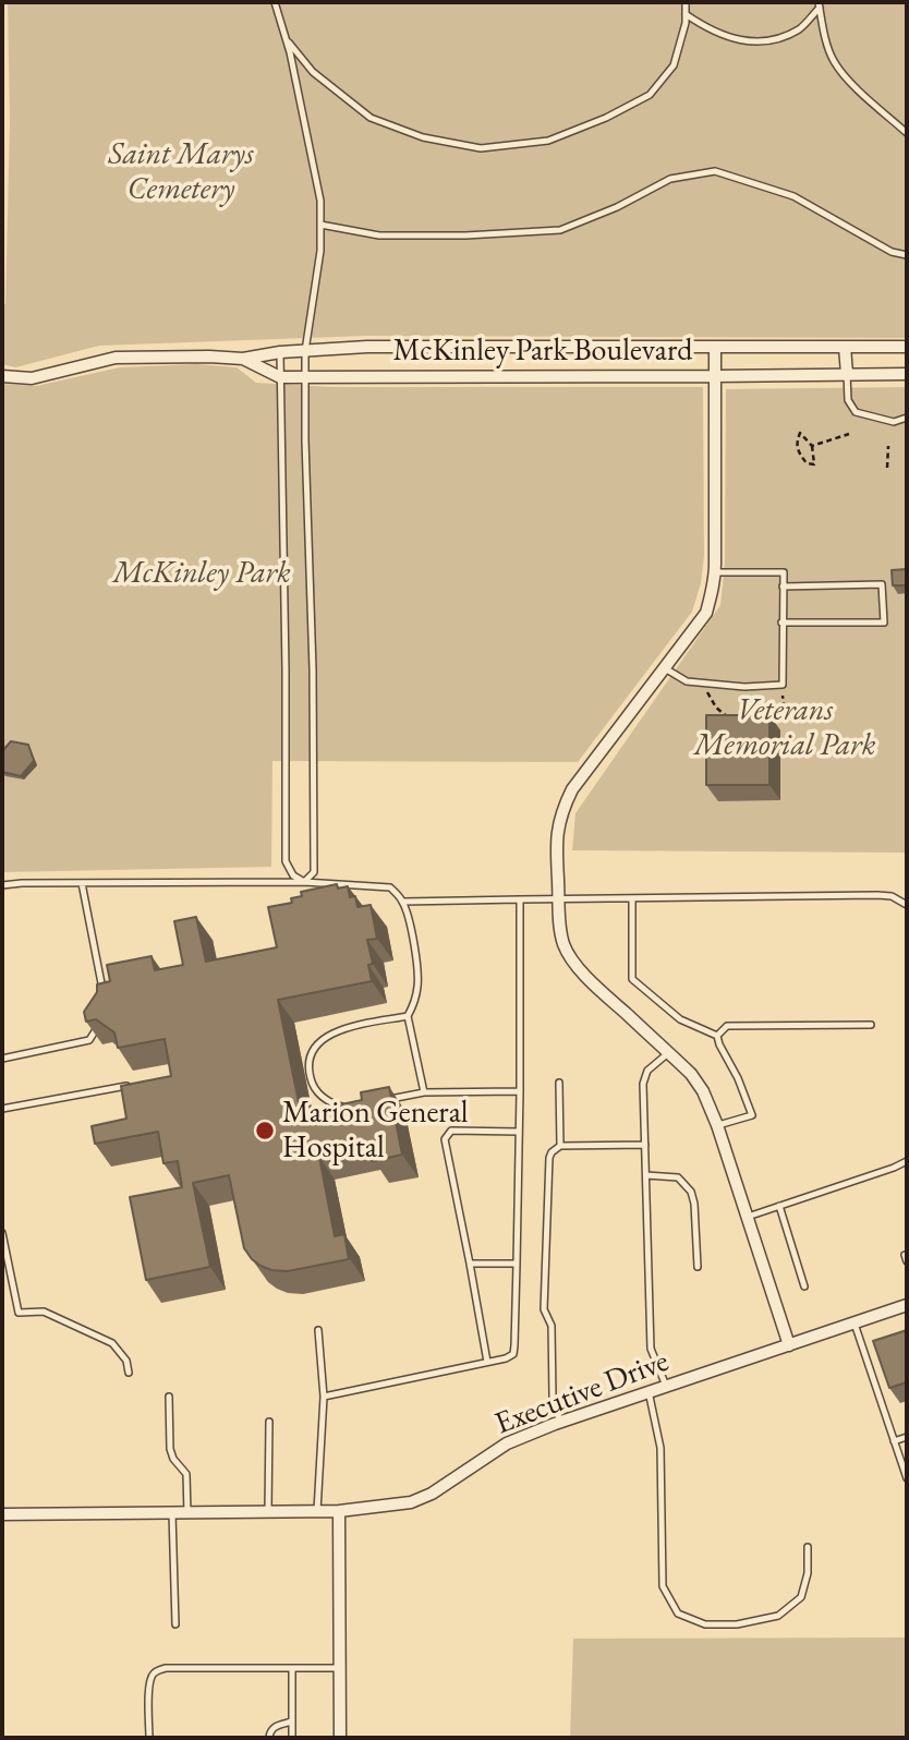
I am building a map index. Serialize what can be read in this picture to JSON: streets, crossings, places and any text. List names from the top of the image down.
{
  "streets": {
    "street": ["McKinley Park Boulevard", "Executive Drive"]
  },
  "parks": ["Saint Marys Cemetery", "McKinley Park", "Veterans Memorial Park"],
  "places": ["Marion General Hospital"]
}
